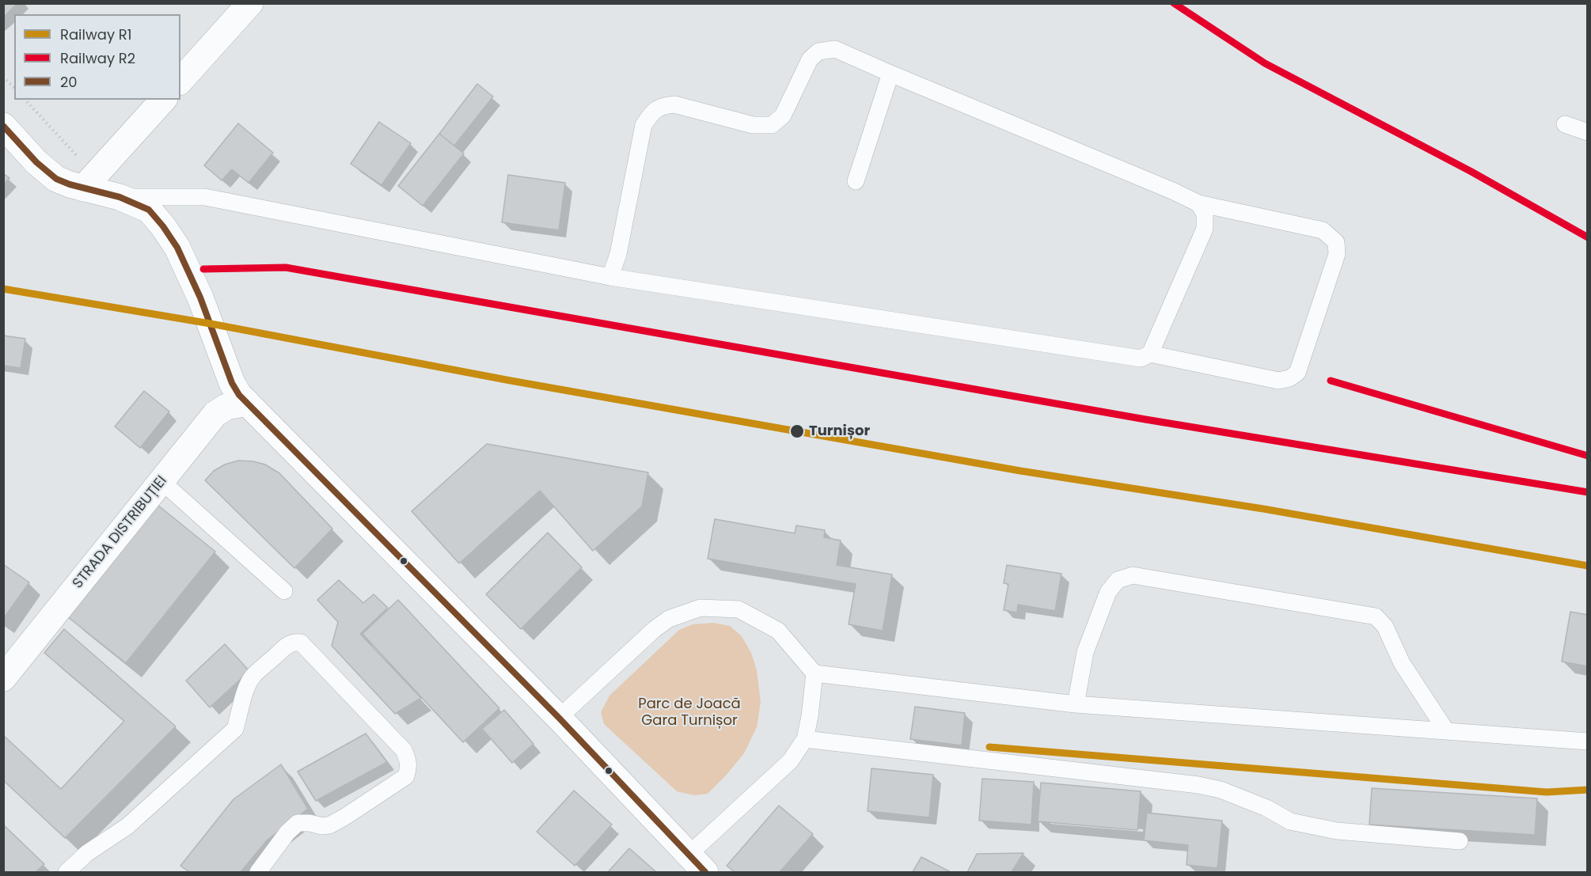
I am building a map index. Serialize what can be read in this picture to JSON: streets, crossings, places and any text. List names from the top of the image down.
{
  "streets": {
    "street": ["STRADA DISTRIBUȚIEI"]
  },
  "parks": ["Parc de Joacă Gara Turnișor"],
  "places": ["Turnișor"],
  "lines": ["rail line R2", "transit line 20", "rail line R1"],
  "legend": ["Railway R1", "Railway R2", "20"]
}
